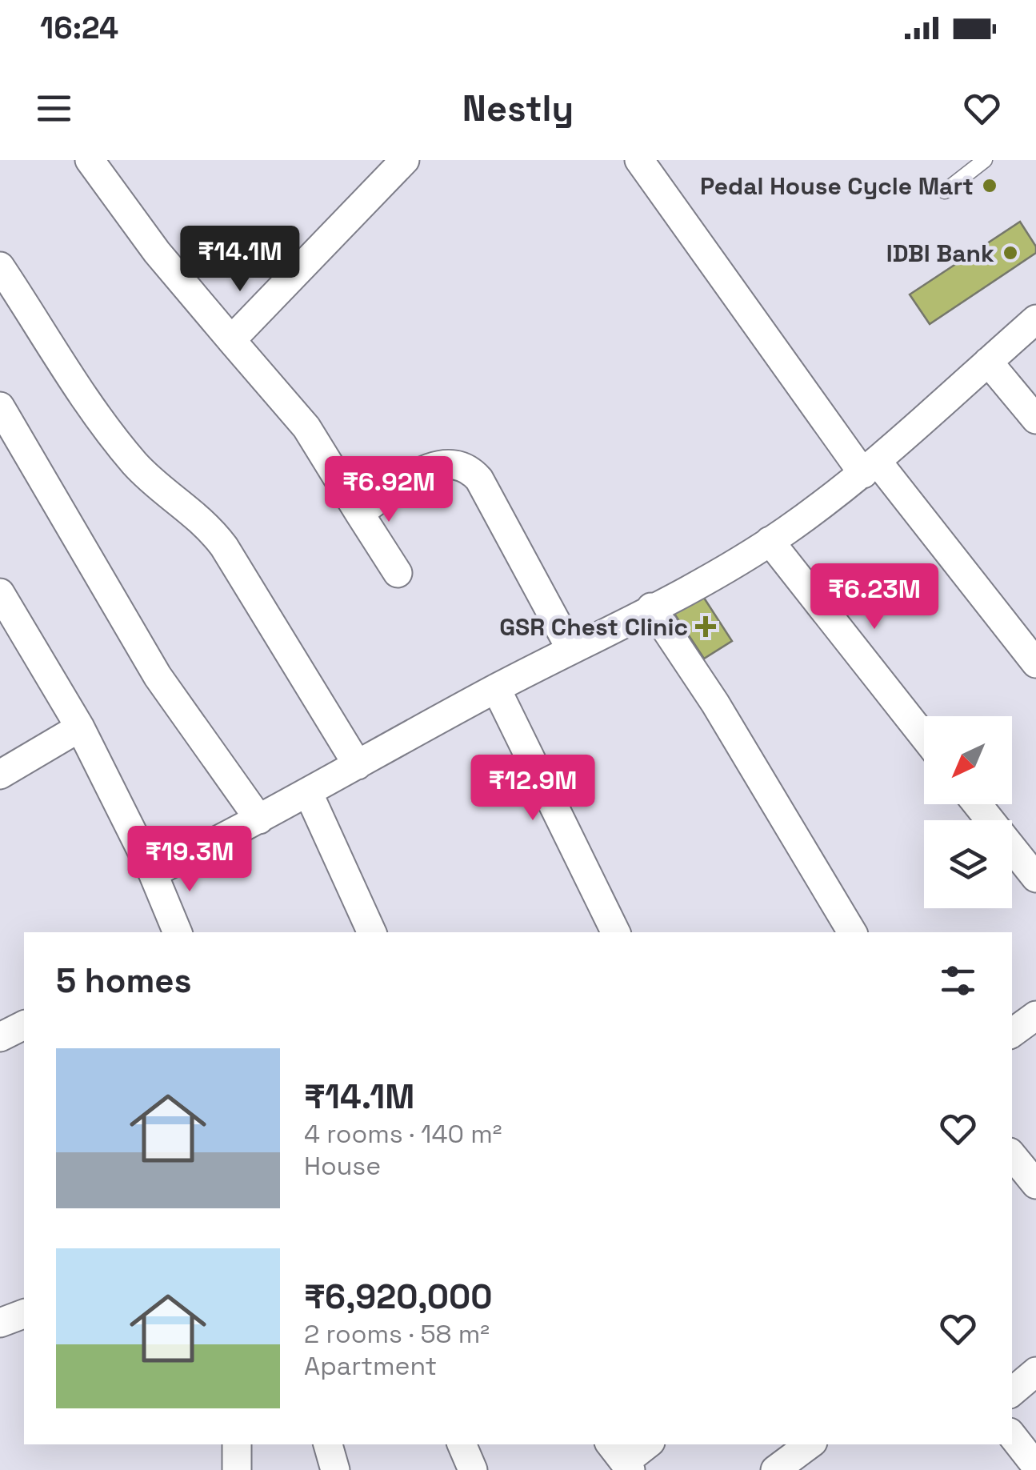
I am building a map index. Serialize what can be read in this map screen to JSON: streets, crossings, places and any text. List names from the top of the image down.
{
  "places": {
    "other": ["Pedal House Cycle Mart", "IDBI Bank"],
    "health": ["GSR Chest Clinic"]
  },
  "north": "bottom left",
  "page": {
    "status": "16:24",
    "header": "Nestly",
    "price": [
      "₹14.1M",
      "₹6.92M",
      "₹6.23M",
      "₹12.9M",
      "₹19.3M"
    ],
    "heading": "5 homes",
    "list": [
      {
        "name": "₹14.1M",
        "note": "4 rooms · 140 m² · House"
      },
      {
        "name": "₹6,920,000",
        "note": "2 rooms · 58 m² · Apartment"
      }
    ]
  }
}
